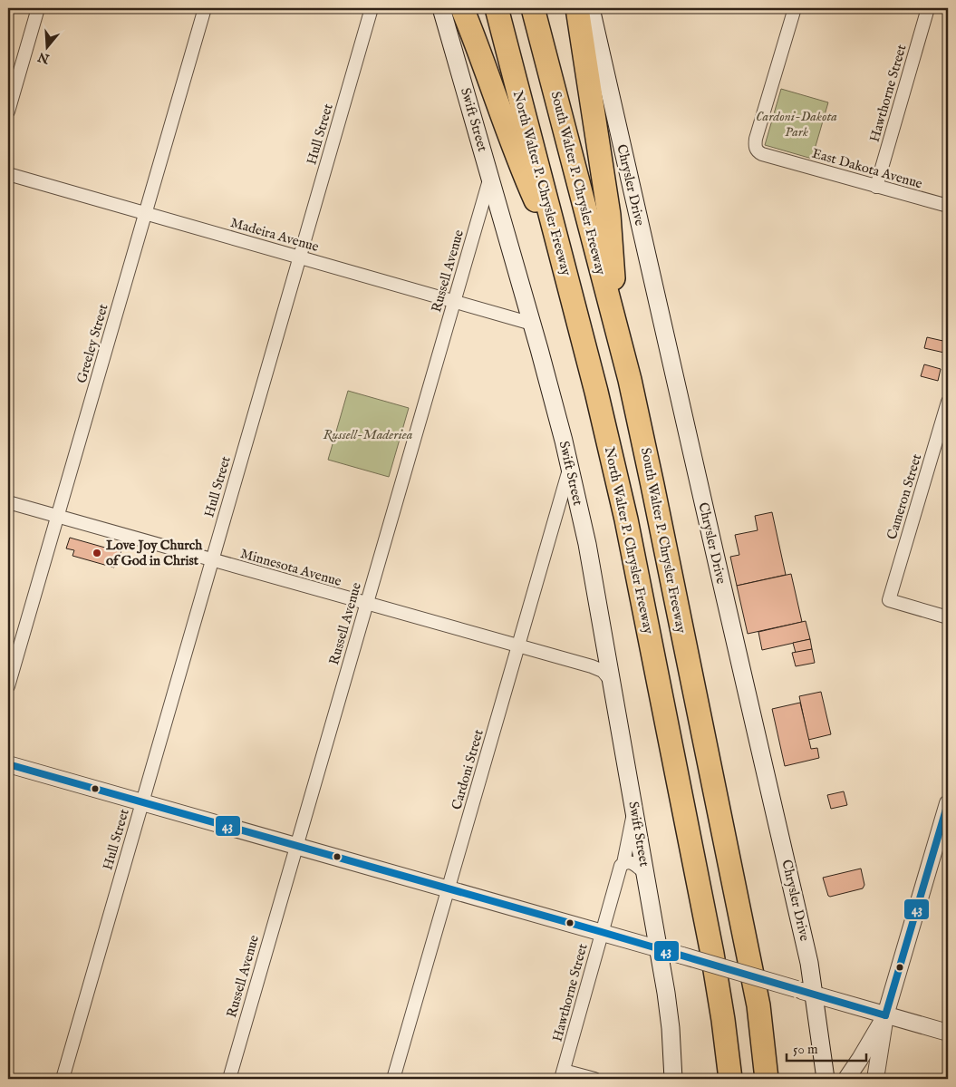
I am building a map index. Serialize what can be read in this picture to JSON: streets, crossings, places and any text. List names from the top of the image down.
{
  "streets": {
    "highway": ["North Walter P. Chrysler Freeway", "South Walter P. Chrysler Freeway"],
    "main road": ["Swift Street", "Chrysler Drive"],
    "street": [
      "Hawthorne Street",
      "Hull Street",
      "East Dakota Avenue",
      "Madeira Avenue",
      "Russell Avenue",
      "Greeley Street",
      "Cameron Street",
      "Minnesota Avenue",
      "Cardoni Street"
    ]
  },
  "crossings": [
    ["Hawthorne Street", "Swift Street"],
    ["Hawthorne Street", "East Dakota Avenue"],
    ["Swift Street", "Madeira Avenue"],
    ["Swift Street", "Russell Avenue"],
    ["Swift Street", "Minnesota Avenue"],
    ["Swift Street", "Cardoni Street"],
    ["Hull Street", "Madeira Avenue"],
    ["Hull Street", "Minnesota Avenue"],
    ["Madeira Avenue", "Russell Avenue"],
    ["Madeira Avenue", "Greeley Street"],
    ["Russell Avenue", "Minnesota Avenue"],
    ["Greeley Street", "Minnesota Avenue"],
    ["Minnesota Avenue", "Cardoni Street"]
  ],
  "parks": ["Cardoni-Dakota Park", "Russell-Maderiea"],
  "places": ["Love Joy Church of God in Christ"],
  "lines": ["transit line 43"],
  "scale_bar": "50 m",
  "north": "bottom"
}
